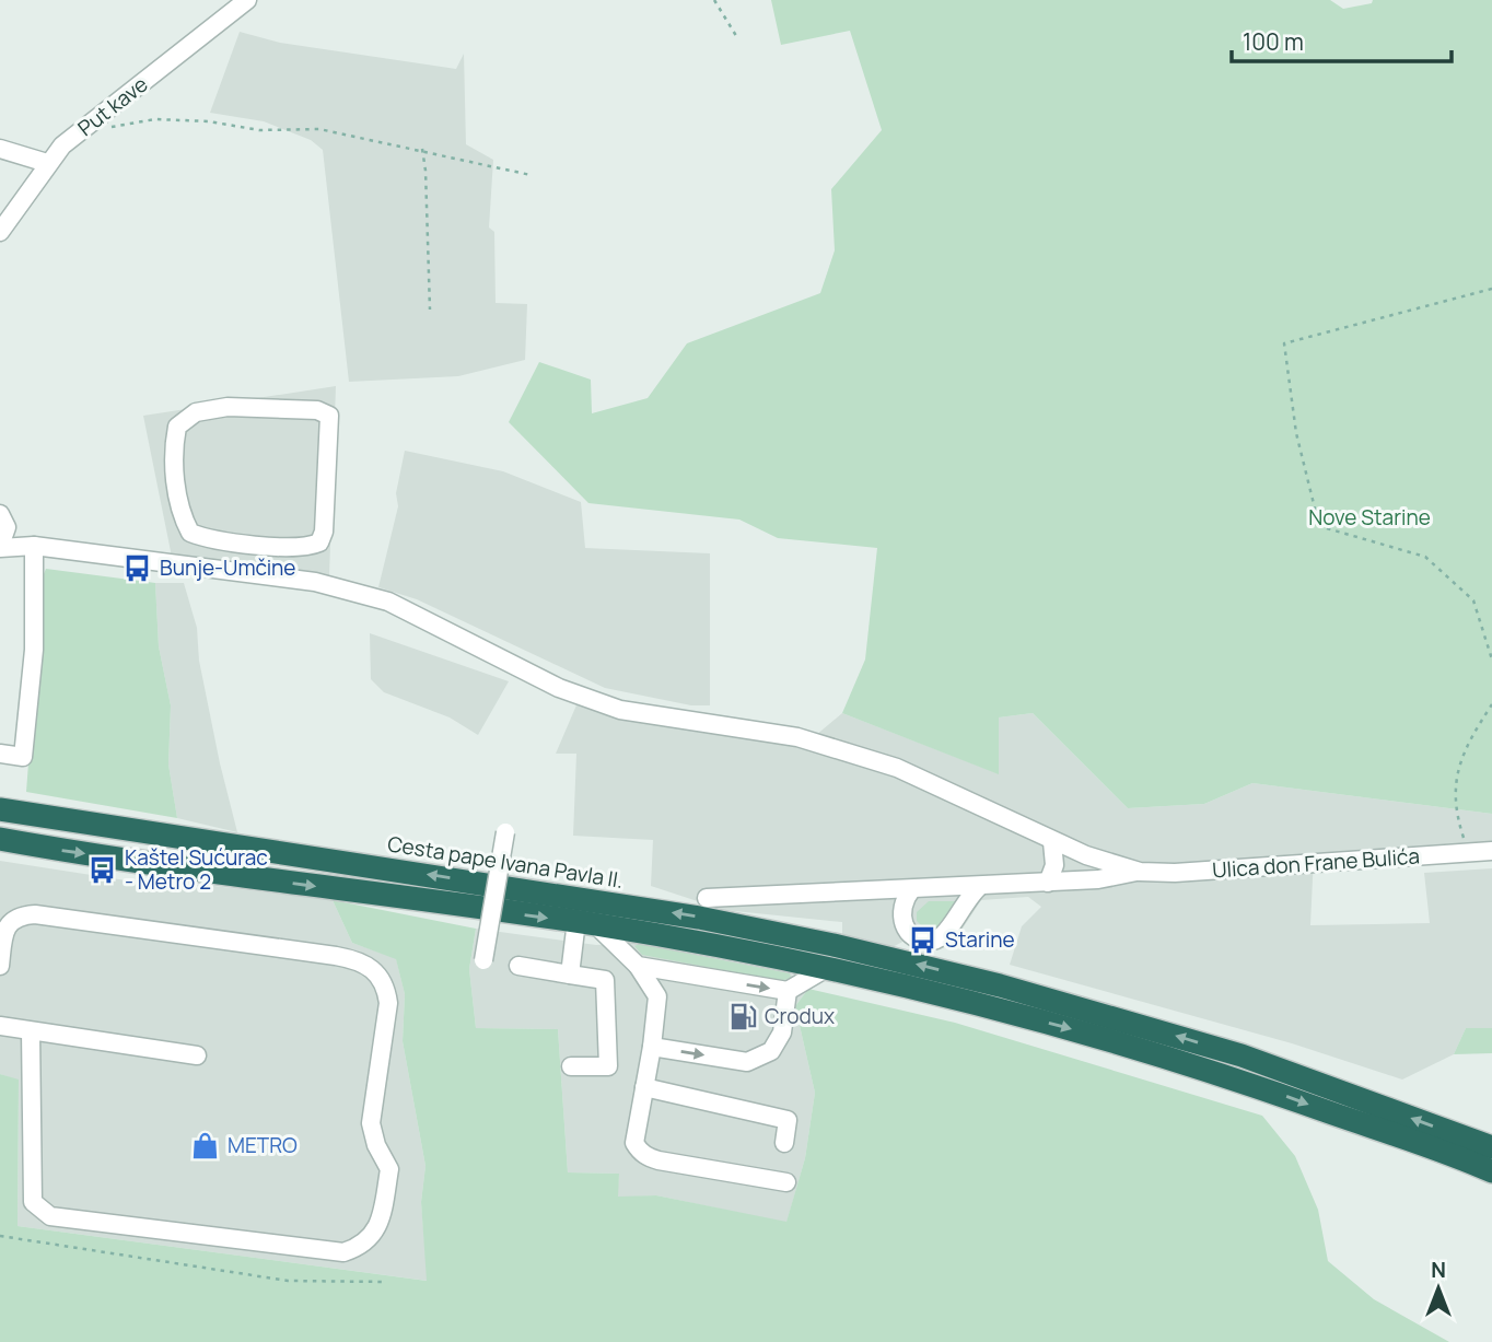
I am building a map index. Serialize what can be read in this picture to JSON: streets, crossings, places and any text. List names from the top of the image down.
{
  "streets": {
    "highway": ["Cesta pape Ivana Pavla II."],
    "street": ["Put kave", "Ulica don Frane Bulića"]
  },
  "parks": ["Nove Starine"],
  "places": {
    "bus stop": ["Bunje-Umčine", "Kaštel Sućurac - Metro 2", "Starine"],
    "fuel station": ["Crodux"],
    "shop": ["METRO"]
  },
  "scale_bar": "100 m",
  "north": "top"
}
